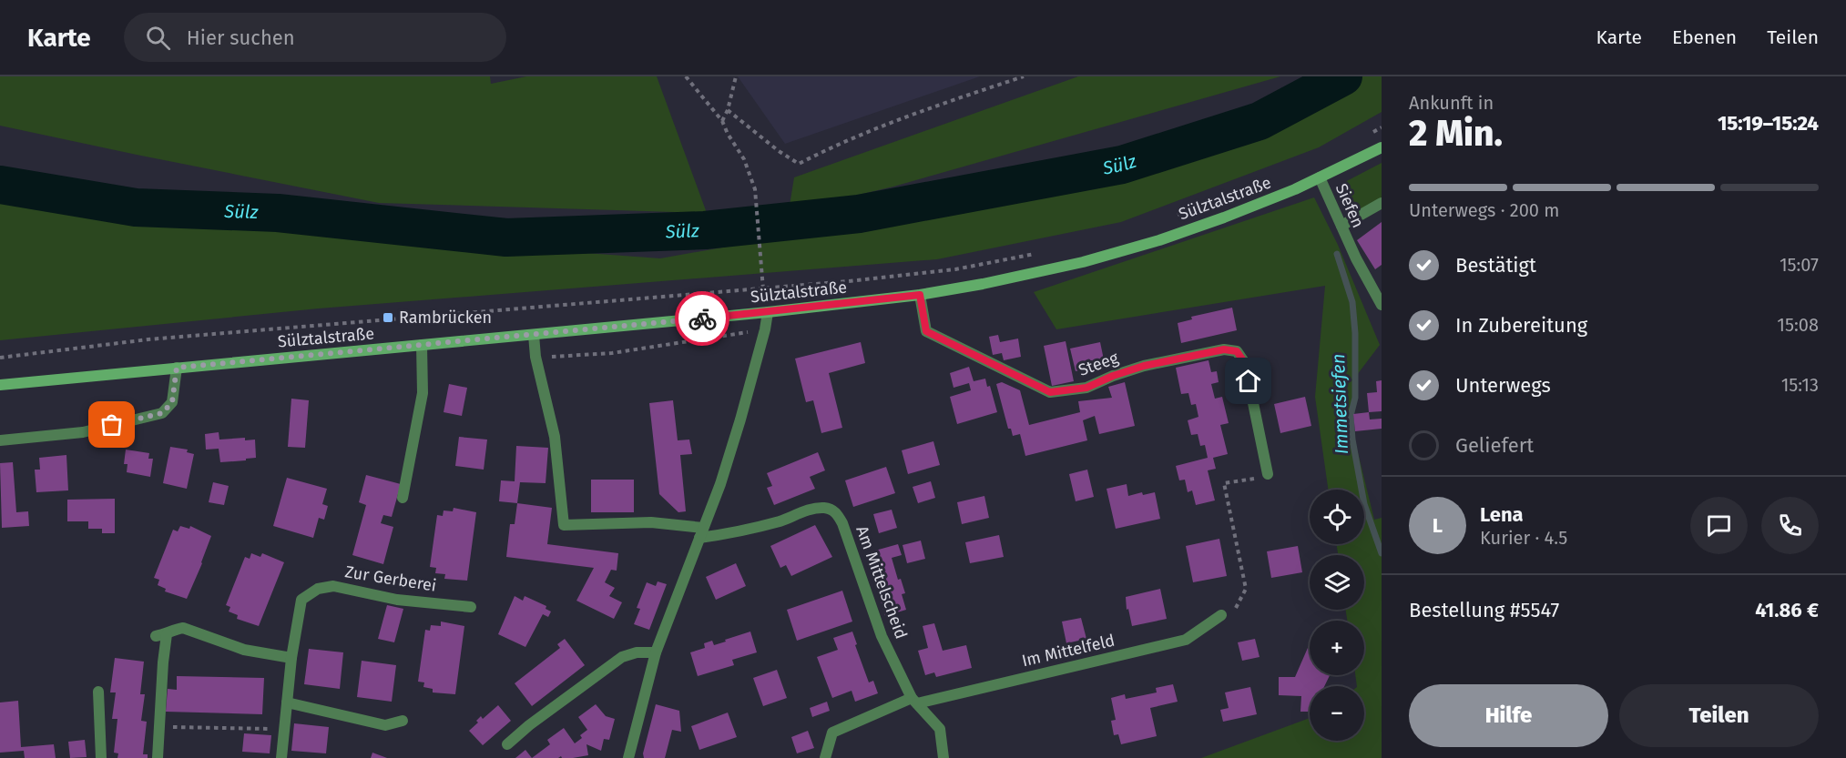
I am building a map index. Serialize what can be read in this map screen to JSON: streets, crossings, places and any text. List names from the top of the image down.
{
  "streets": {
    "main road": ["Sülztalstraße"],
    "street": [
      "Siefen",
      "Steeg",
      "Zur Gerberei",
      "Am Mittelscheid",
      "Im Mittelfeld"
    ]
  },
  "crossings": [
    ["Sülztalstraße", "Siefen"],
    ["Sülztalstraße", "Steeg"],
    ["Am Mittelscheid", "Im Mittelfeld"]
  ],
  "water": ["Sülz", "Immetsiefen"],
  "places": {
    "transit": ["Rambrücken"]
  },
  "page": {
    "header": "Karte",
    "search": "Hier suchen",
    "nav": ["Karte", "Ebenen", "Teilen"],
    "heading": ["2 Min.", "Ankunft in", "15:19–15:24"],
    "panel": [
      "Lena",
      "Kurier · 4.5",
      "Bestellung #5547",
      "41.86 €"
    ],
    "bar": "Unterwegs · 200 m",
    "list": [
      ["Bestätigt", "15:07"],
      ["In Zubereitung", "15:08"],
      ["Unterwegs", "15:13"],
      "Geliefert"
    ],
    "map_buttons": ["+", "−"],
    "round": "L",
    "buttons": ["Hilfe", "Teilen"]
  }
}
